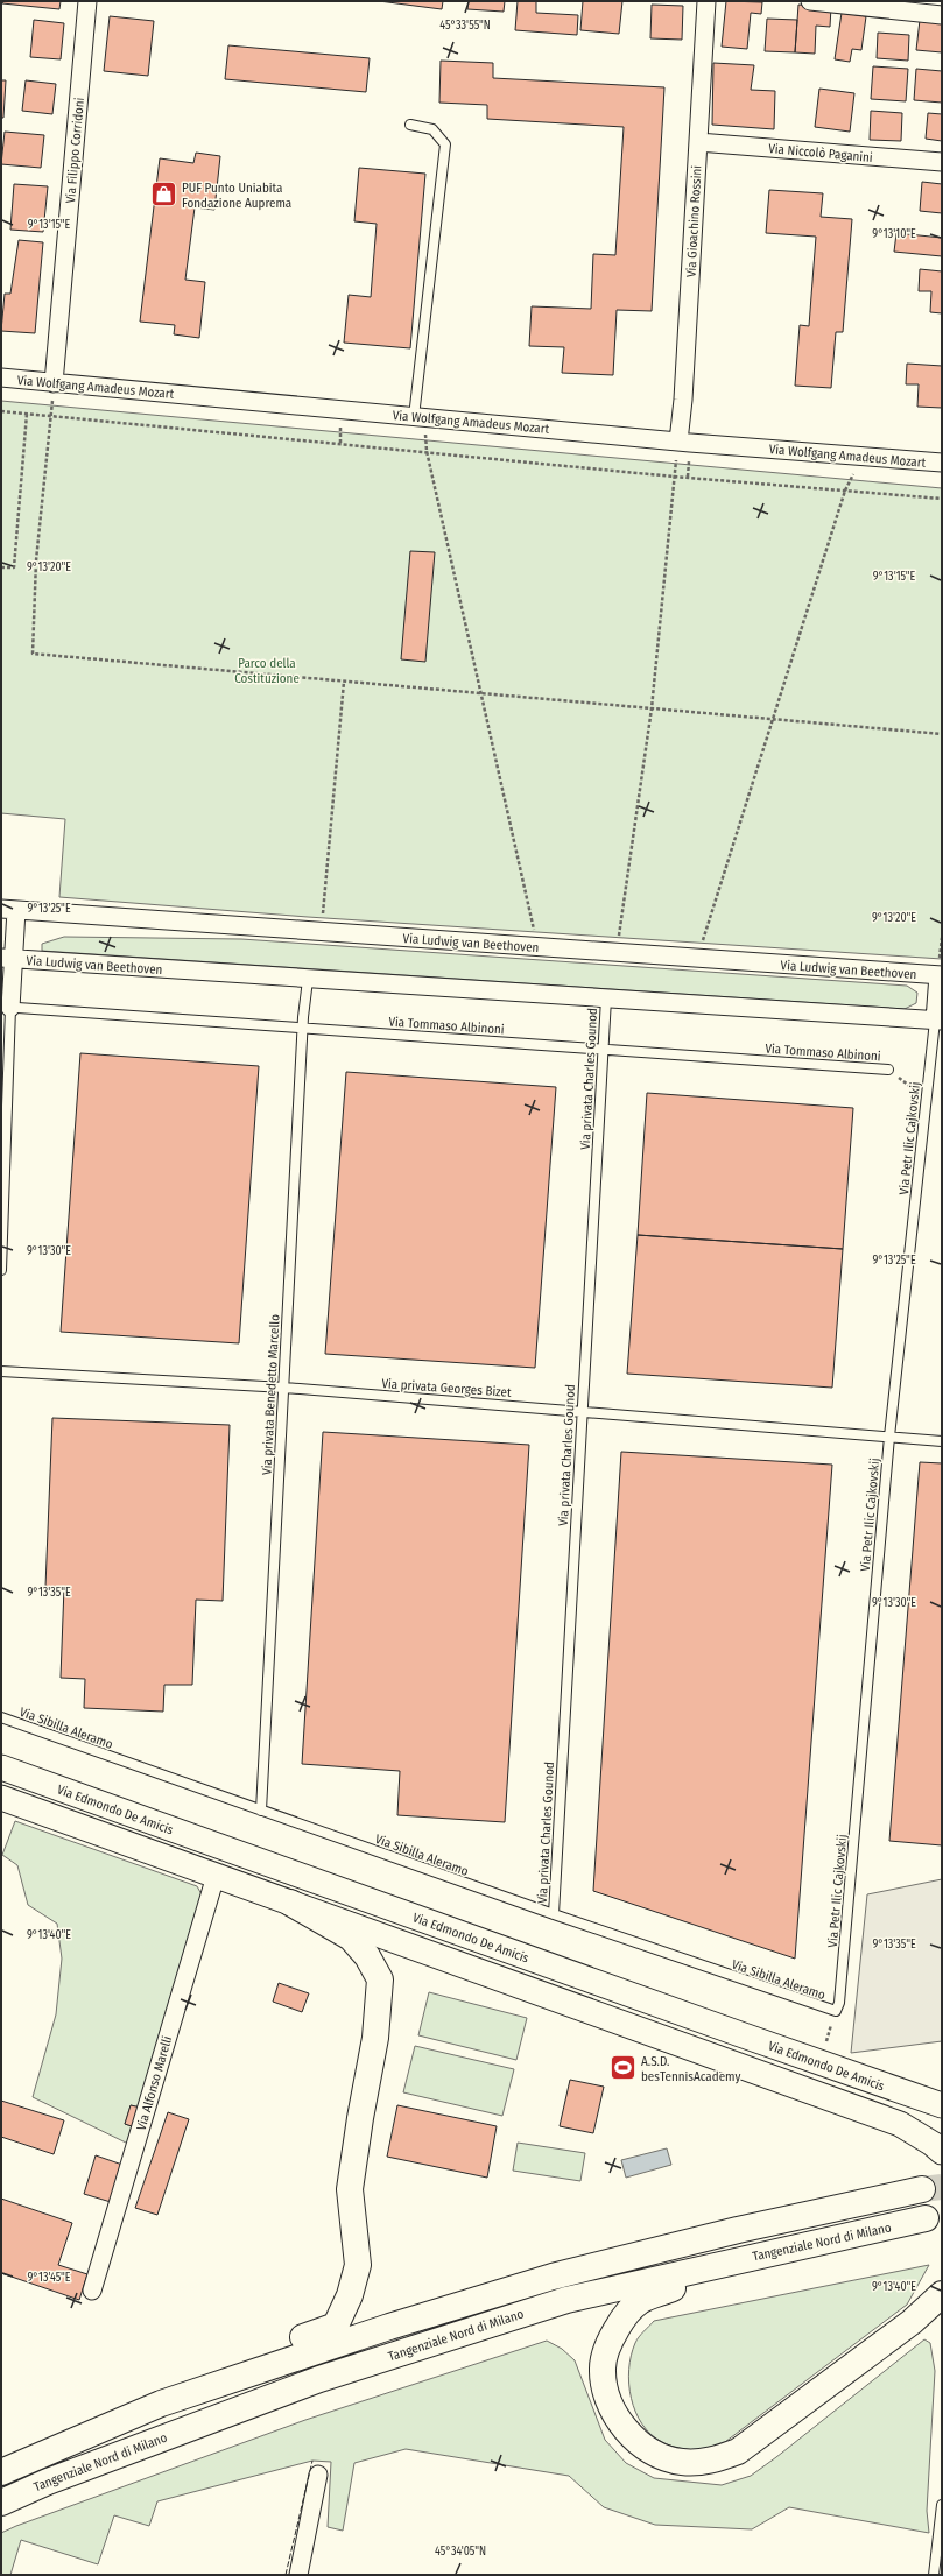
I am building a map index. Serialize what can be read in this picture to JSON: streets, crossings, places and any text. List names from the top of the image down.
{
  "streets": {
    "highway": ["Tangenziale Nord di Milano"],
    "main road": ["Via Edmondo De Amicis"],
    "street": [
      "Via Filippo Corridoni",
      "Via Niccolò Paganini",
      "Via Gioachino Rossini",
      "Via Wolfgang Amadeus Mozart",
      "Via Ludwig van Beethoven",
      "Via Alfonso Marelli"
    ],
    "lane": [
      "Via Tommaso Albinoni",
      "Via privata Charles Gounod",
      "Via Petr Ilic Cajkovskij",
      "Via privata Georges Bizet",
      "Via privata Benedetto Marcello",
      "Via Sibilla Aleramo"
    ]
  },
  "crossings": [
    ["Via Filippo Corridoni", "Via Wolfgang Amadeus Mozart"],
    ["Via Niccolò Paganini", "Via Gioachino Rossini"],
    ["Via Gioachino Rossini", "Via Wolfgang Amadeus Mozart"],
    ["Via Ludwig van Beethoven", "Via privata Charles Gounod"],
    ["Via Ludwig van Beethoven", "Via Petr Ilic Cajkovskij"],
    ["Via Ludwig van Beethoven", "Via privata Benedetto Marcello"],
    ["Via Tommaso Albinoni", "Via privata Charles Gounod"],
    ["Via Tommaso Albinoni", "Via privata Benedetto Marcello"],
    ["Via privata Charles Gounod", "Via privata Georges Bizet"],
    ["Via privata Charles Gounod", "Via Sibilla Aleramo"],
    ["Via Petr Ilic Cajkovskij", "Via privata Georges Bizet"],
    ["Via Petr Ilic Cajkovskij", "Via Sibilla Aleramo"],
    ["Via privata Georges Bizet", "Via privata Benedetto Marcello"],
    ["Via privata Benedetto Marcello", "Via Sibilla Aleramo"]
  ],
  "parks": ["Parco della Costituzione"],
  "places": {
    "shop": ["PUF Punto Uniabita Fondazione Auprema"],
    "sports": ["A.S.D. besTennisAcademy"]
  },
  "coordinates": [
    "45°33'55\"N",
    "9°13'15\"E",
    "9°13'10\"E",
    "9°13'20\"E",
    "9°13'25\"E",
    "9°13'30\"E",
    "9°13'35\"E",
    "9°13'40\"E",
    "9°13'45\"E",
    "45°34'05\"N"
  ]
}
